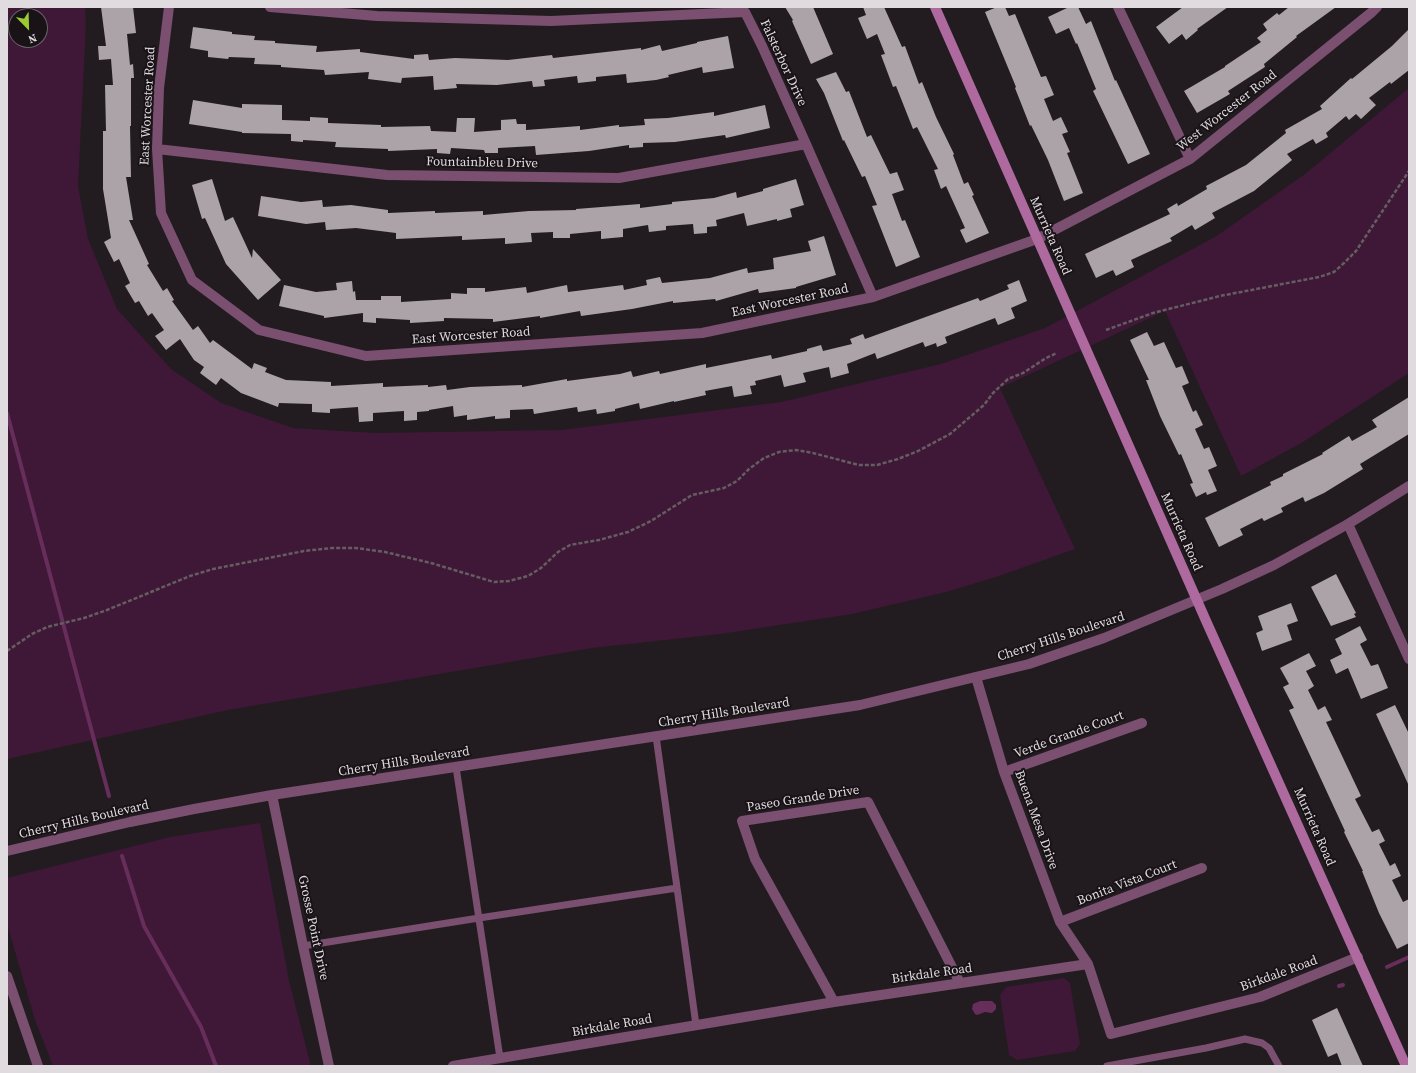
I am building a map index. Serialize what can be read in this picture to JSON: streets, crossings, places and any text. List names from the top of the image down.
{
  "streets": {
    "main road": ["Murrieta Road"],
    "street": [
      "Falsterbor Drive",
      "East Worcester Road",
      "West Worcester Road",
      "Fountainbleu Drive",
      "Cherry Hills Boulevard",
      "Verde Grande Court",
      "Paseo Grande Drive",
      "Buena Mesa Drive",
      "Bonita Vista Court",
      "Grosse Point Drive",
      "Birkdale Road"
    ]
  },
  "crossings": [
    ["Falsterbor Drive", "East Worcester Road"],
    ["Falsterbor Drive", "Fountainbleu Drive"],
    ["East Worcester Road", "West Worcester Road"],
    ["East Worcester Road", "Fountainbleu Drive"],
    ["East Worcester Road", "Murrieta Road"],
    ["West Worcester Road", "Murrieta Road"],
    ["Murrieta Road", "Cherry Hills Boulevard"],
    ["Murrieta Road", "Birkdale Road"],
    ["Cherry Hills Boulevard", "Buena Mesa Drive"],
    ["Cherry Hills Boulevard", "Grosse Point Drive"],
    ["Verde Grande Court", "Buena Mesa Drive"],
    ["Paseo Grande Drive", "Birkdale Road"],
    ["Buena Mesa Drive", "Bonita Vista Court"],
    ["Buena Mesa Drive", "Birkdale Road"]
  ],
  "north": "bottom right"
}
